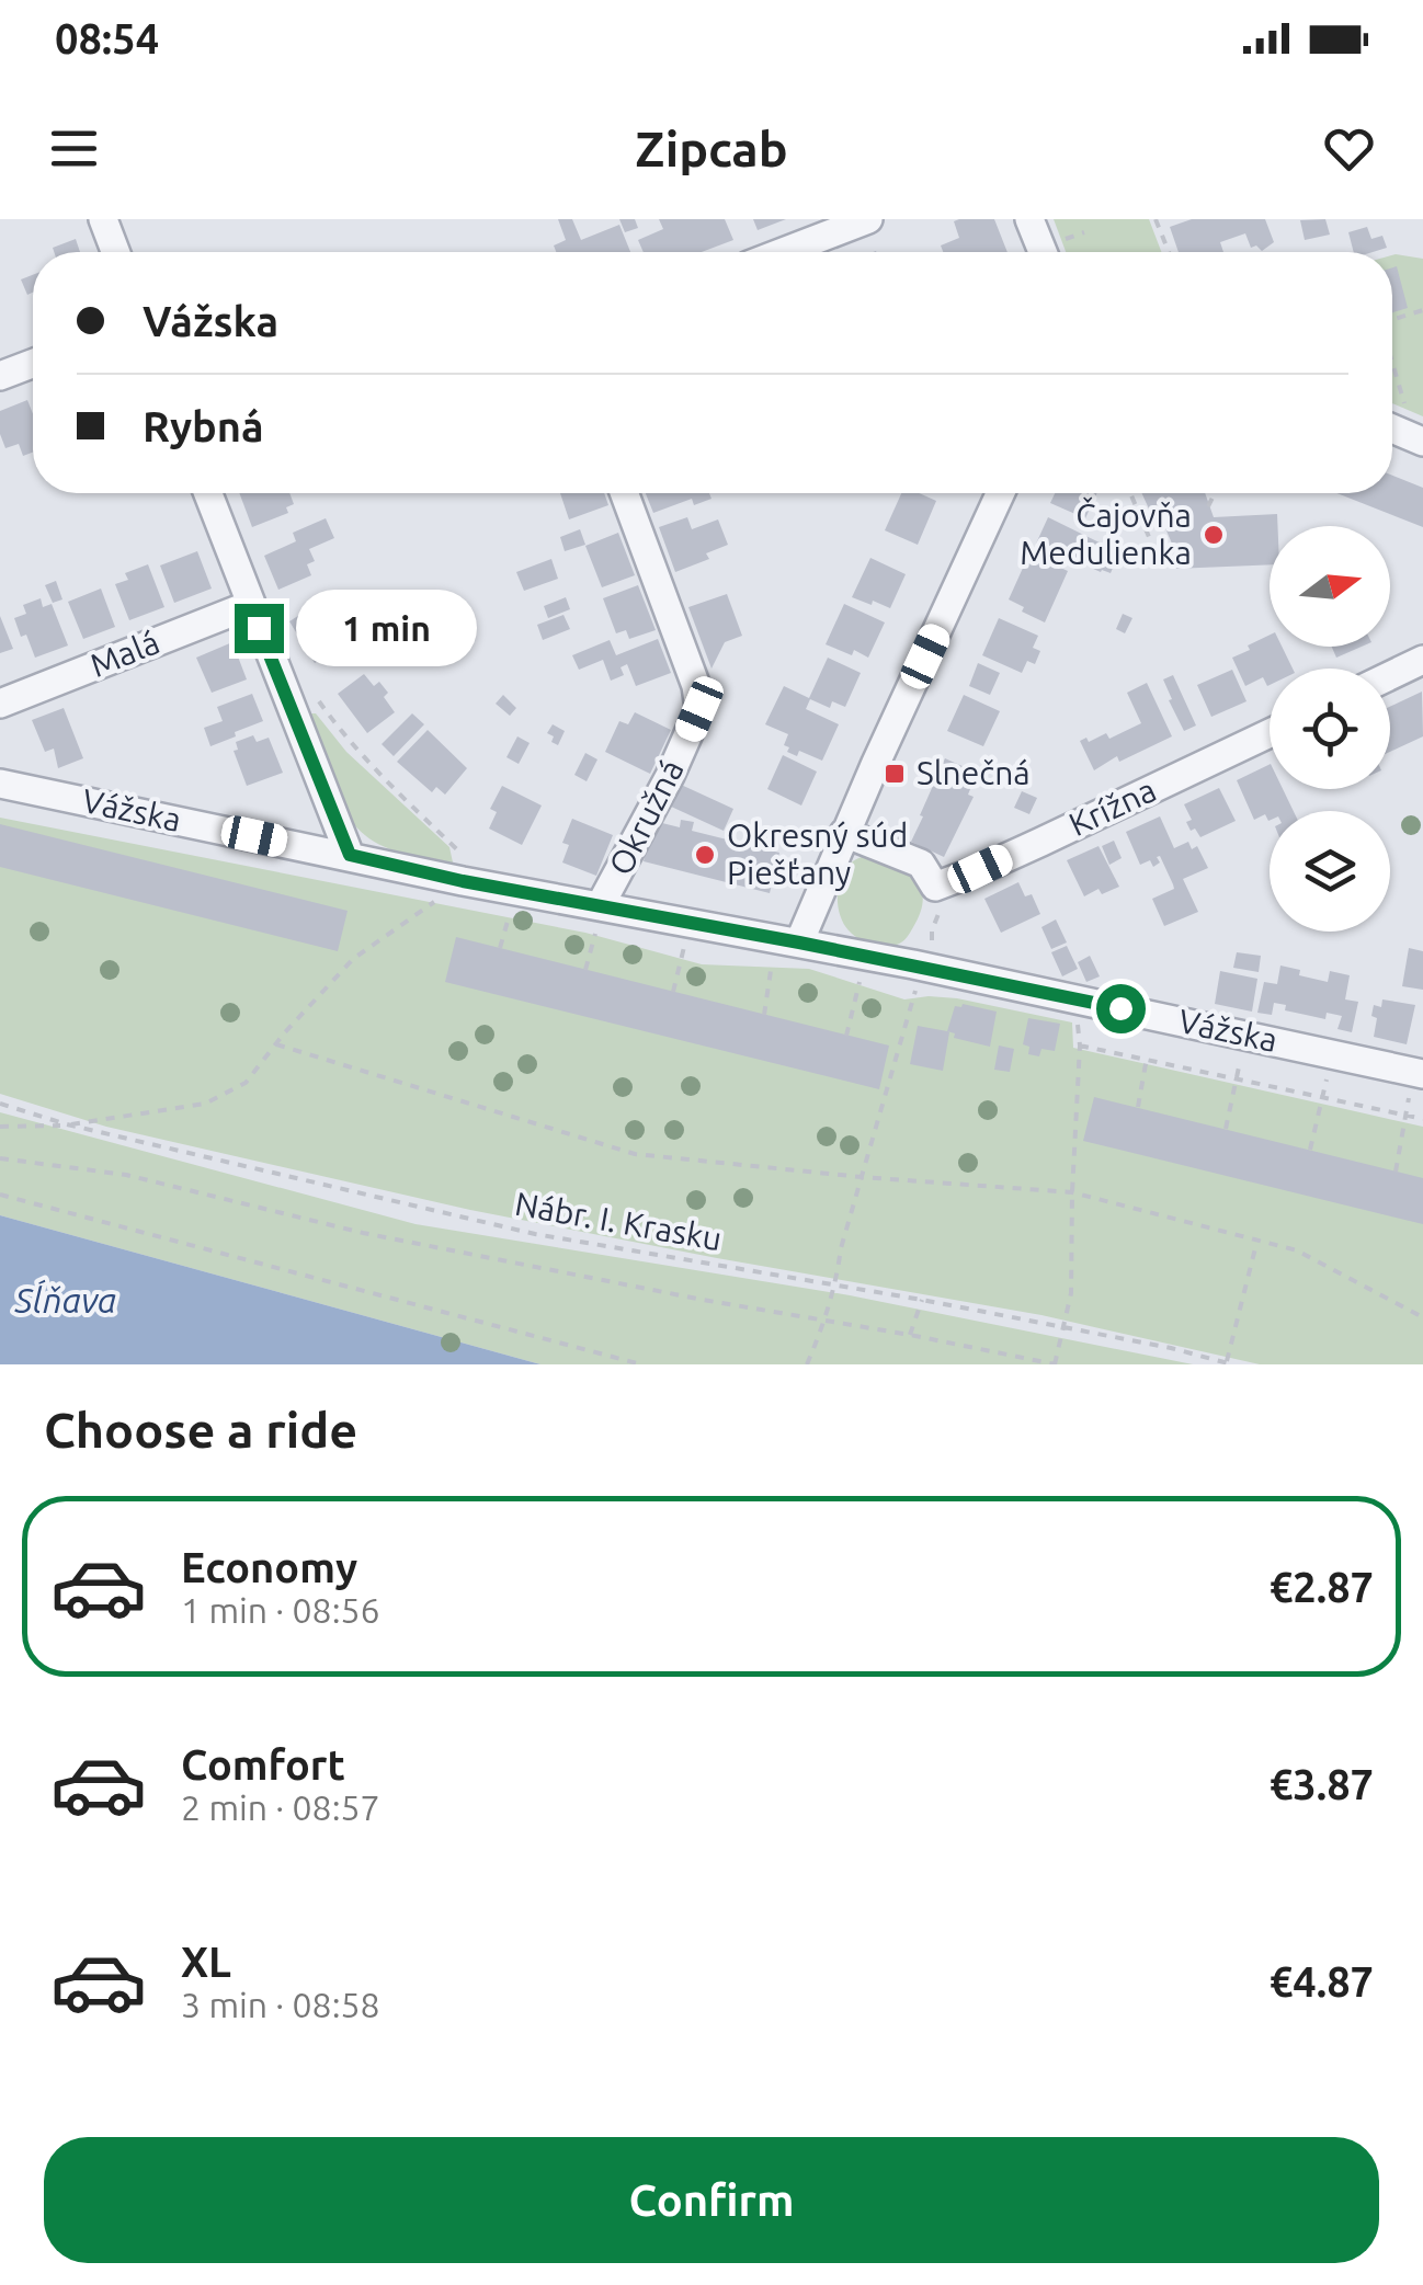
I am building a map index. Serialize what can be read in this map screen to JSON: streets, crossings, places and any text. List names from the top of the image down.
{
  "streets": {
    "street": [
      "Malá",
      "Krížna",
      "Vážska",
      "Okružná"
    ],
    "path": ["Nábr. I. Krasku"]
  },
  "crossings": [
    ["Vážska", "Okružná"]
  ],
  "water": ["Sĺňava"],
  "places": {
    "other": ["Čajovňa Medulienka", "Okresný súd Piešťany"],
    "transit": ["Slnečná"]
  },
  "north": "right",
  "page": {
    "status": "08:54",
    "header": "Zipcab",
    "banner": ["Vážska", "Rybná"],
    "bubble": "1 min",
    "heading": "Choose a ride",
    "list": [
      {
        "name": "Economy",
        "note": "1 min · 08:56",
        "value": "€2.87"
      },
      {
        "name": "Comfort",
        "note": "2 min · 08:57",
        "value": "€3.87"
      },
      {
        "name": "XL",
        "note": "3 min · 08:58",
        "value": "€4.87"
      }
    ],
    "buttons": "Confirm"
  }
}
